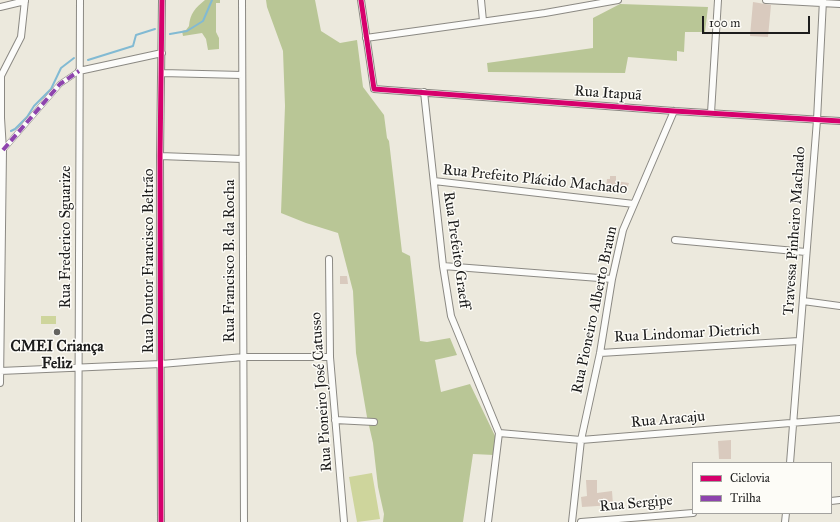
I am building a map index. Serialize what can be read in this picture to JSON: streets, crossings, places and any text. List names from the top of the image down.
{
  "streets": {
    "street": [
      "Rua Itapuã",
      "Rua Prefeito Plácido Machado",
      "Travessa Pinheiro Machado",
      "Rua Frederico Sguarize",
      "Rua Prefeito Graeff",
      "Rua Doutor Francisco Beltrão",
      "Rua Francisco B. da Rocha",
      "Rua Pioneiro Alberto Braun",
      "Rua Lindomar Dietrich",
      "Rua Pioneiro José Catusso",
      "Rua Aracaju",
      "Rua Sergipe"
    ]
  },
  "crossings": [
    ["Rua Itapuã", "Travessa Pinheiro Machado"],
    ["Rua Itapuã", "Rua Prefeito Graeff"],
    ["Rua Itapuã", "Rua Pioneiro Alberto Braun"],
    ["Rua Prefeito Plácido Machado", "Rua Prefeito Graeff"],
    ["Rua Prefeito Plácido Machado", "Rua Pioneiro Alberto Braun"],
    ["Travessa Pinheiro Machado", "Rua Lindomar Dietrich"],
    ["Travessa Pinheiro Machado", "Rua Aracaju"],
    ["Rua Prefeito Graeff", "Rua Aracaju"],
    ["Rua Pioneiro Alberto Braun", "Rua Lindomar Dietrich"],
    ["Rua Pioneiro Alberto Braun", "Rua Aracaju"]
  ],
  "places": ["CMEI Criança Feliz"],
  "legend": ["Ciclovia", "Trilha"],
  "scale_bar": "100 m"
}
